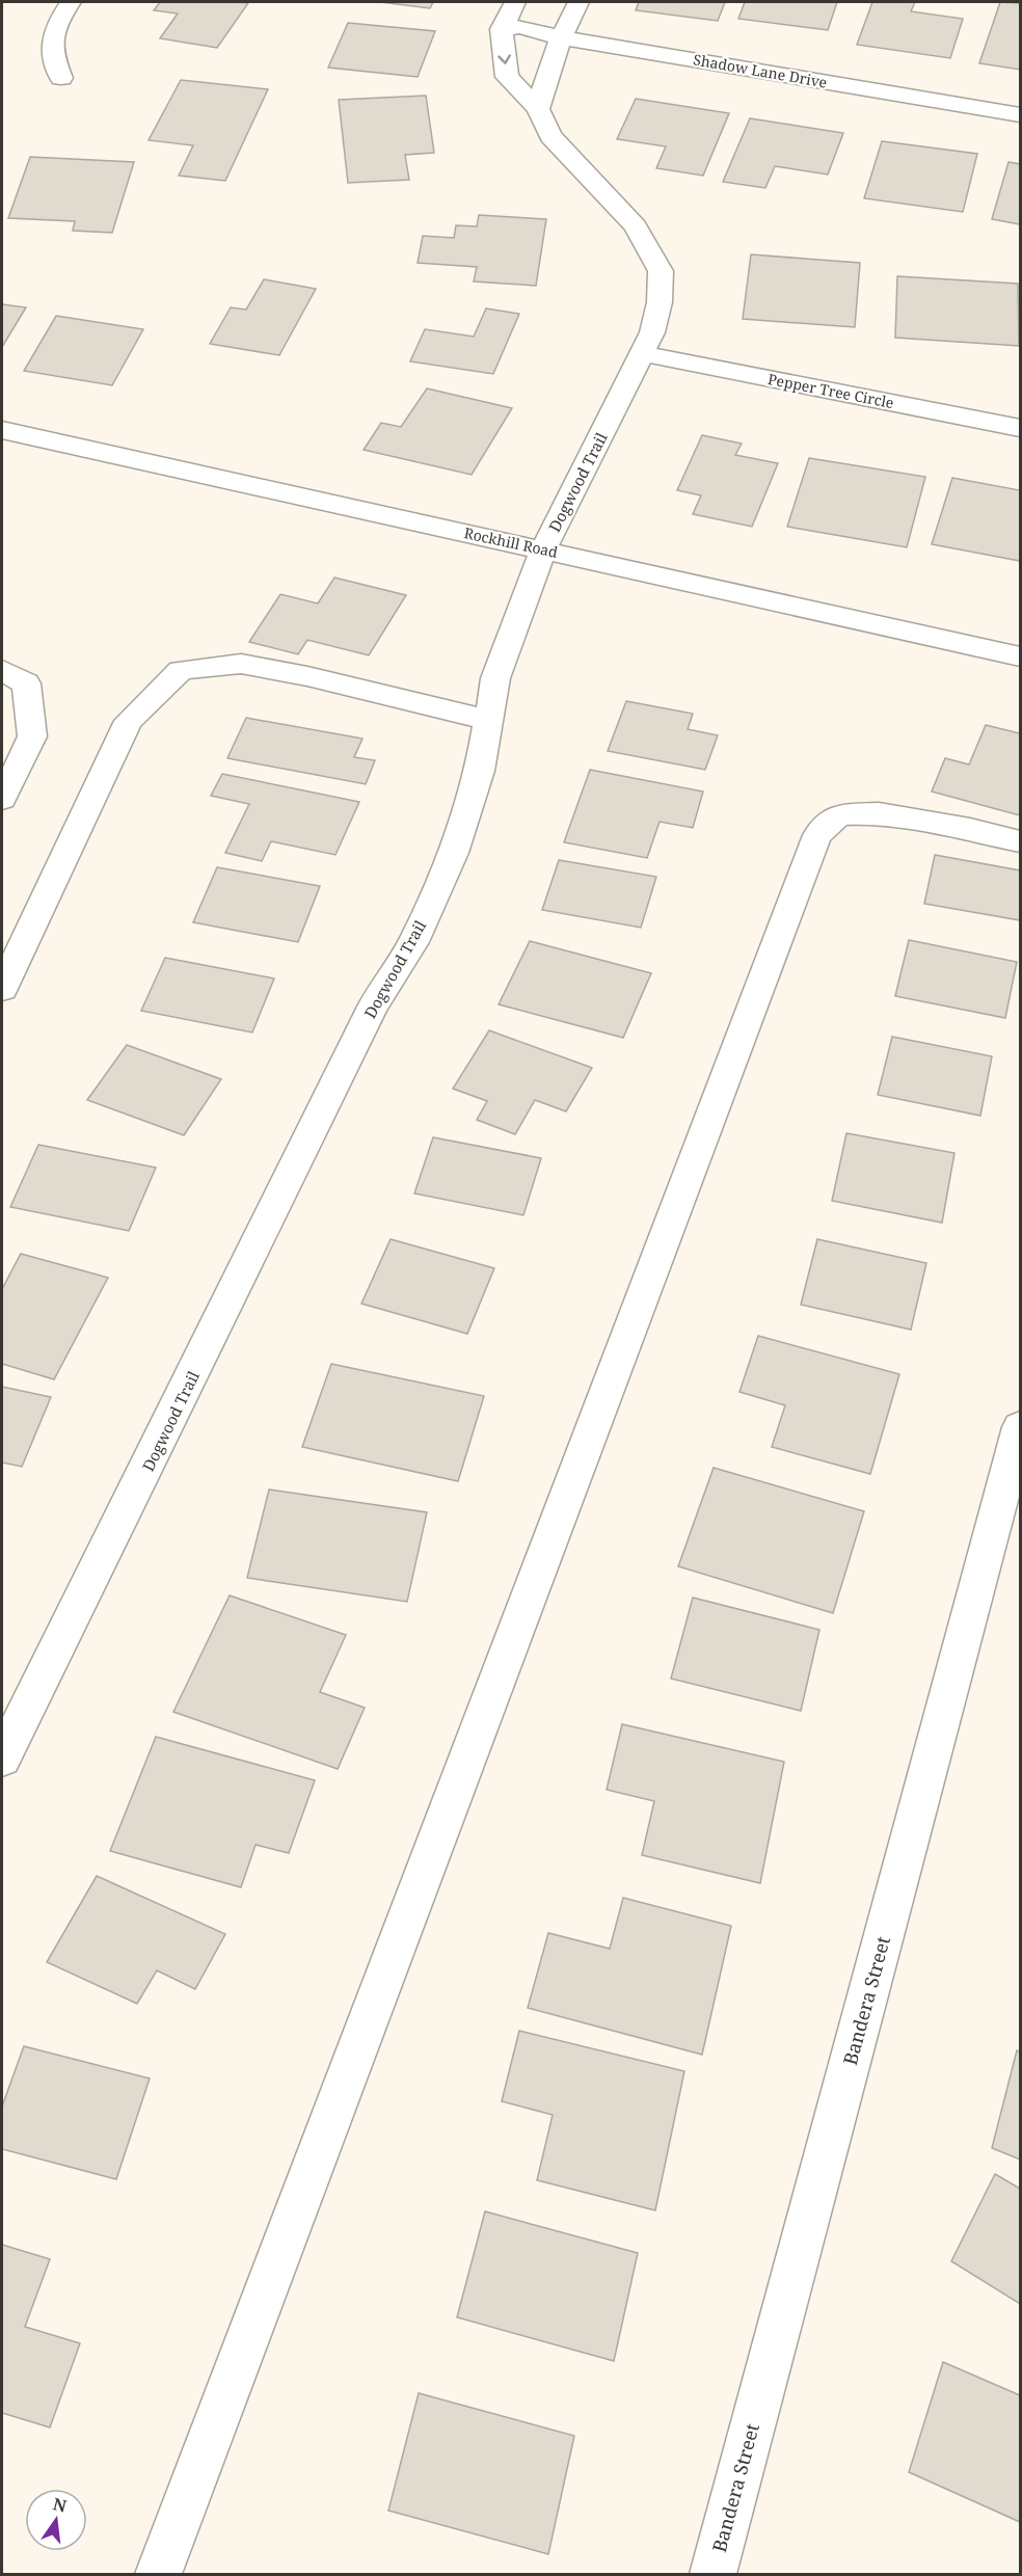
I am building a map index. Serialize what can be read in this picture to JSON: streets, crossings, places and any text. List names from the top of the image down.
{
  "streets": {
    "street": [
      "Shadow Lane Drive",
      "Pepper Tree Circle",
      "Dogwood Trail",
      "Rockhill Road",
      "Bandera Street"
    ]
  },
  "crossings": [
    ["Shadow Lane Drive", "Dogwood Trail"],
    ["Pepper Tree Circle", "Dogwood Trail"],
    ["Dogwood Trail", "Rockhill Road"]
  ],
  "north": "top"
}
